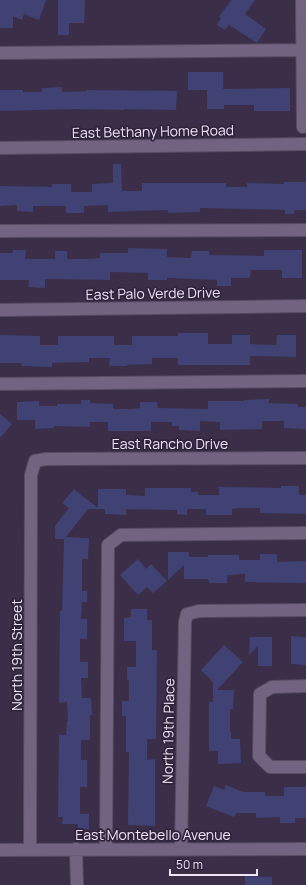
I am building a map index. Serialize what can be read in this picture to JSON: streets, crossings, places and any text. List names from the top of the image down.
{
  "streets": {
    "street": [
      "East Bethany Home Road",
      "East Palo Verde Drive",
      "East Rancho Drive",
      "North 19th Street",
      "North 19th Place",
      "East Montebello Avenue"
    ]
  },
  "crossings": [
    ["East Rancho Drive", "North 19th Street"],
    ["North 19th Street", "East Montebello Avenue"],
    ["North 19th Place", "East Montebello Avenue"]
  ],
  "scale_bar": "50 m"
}
